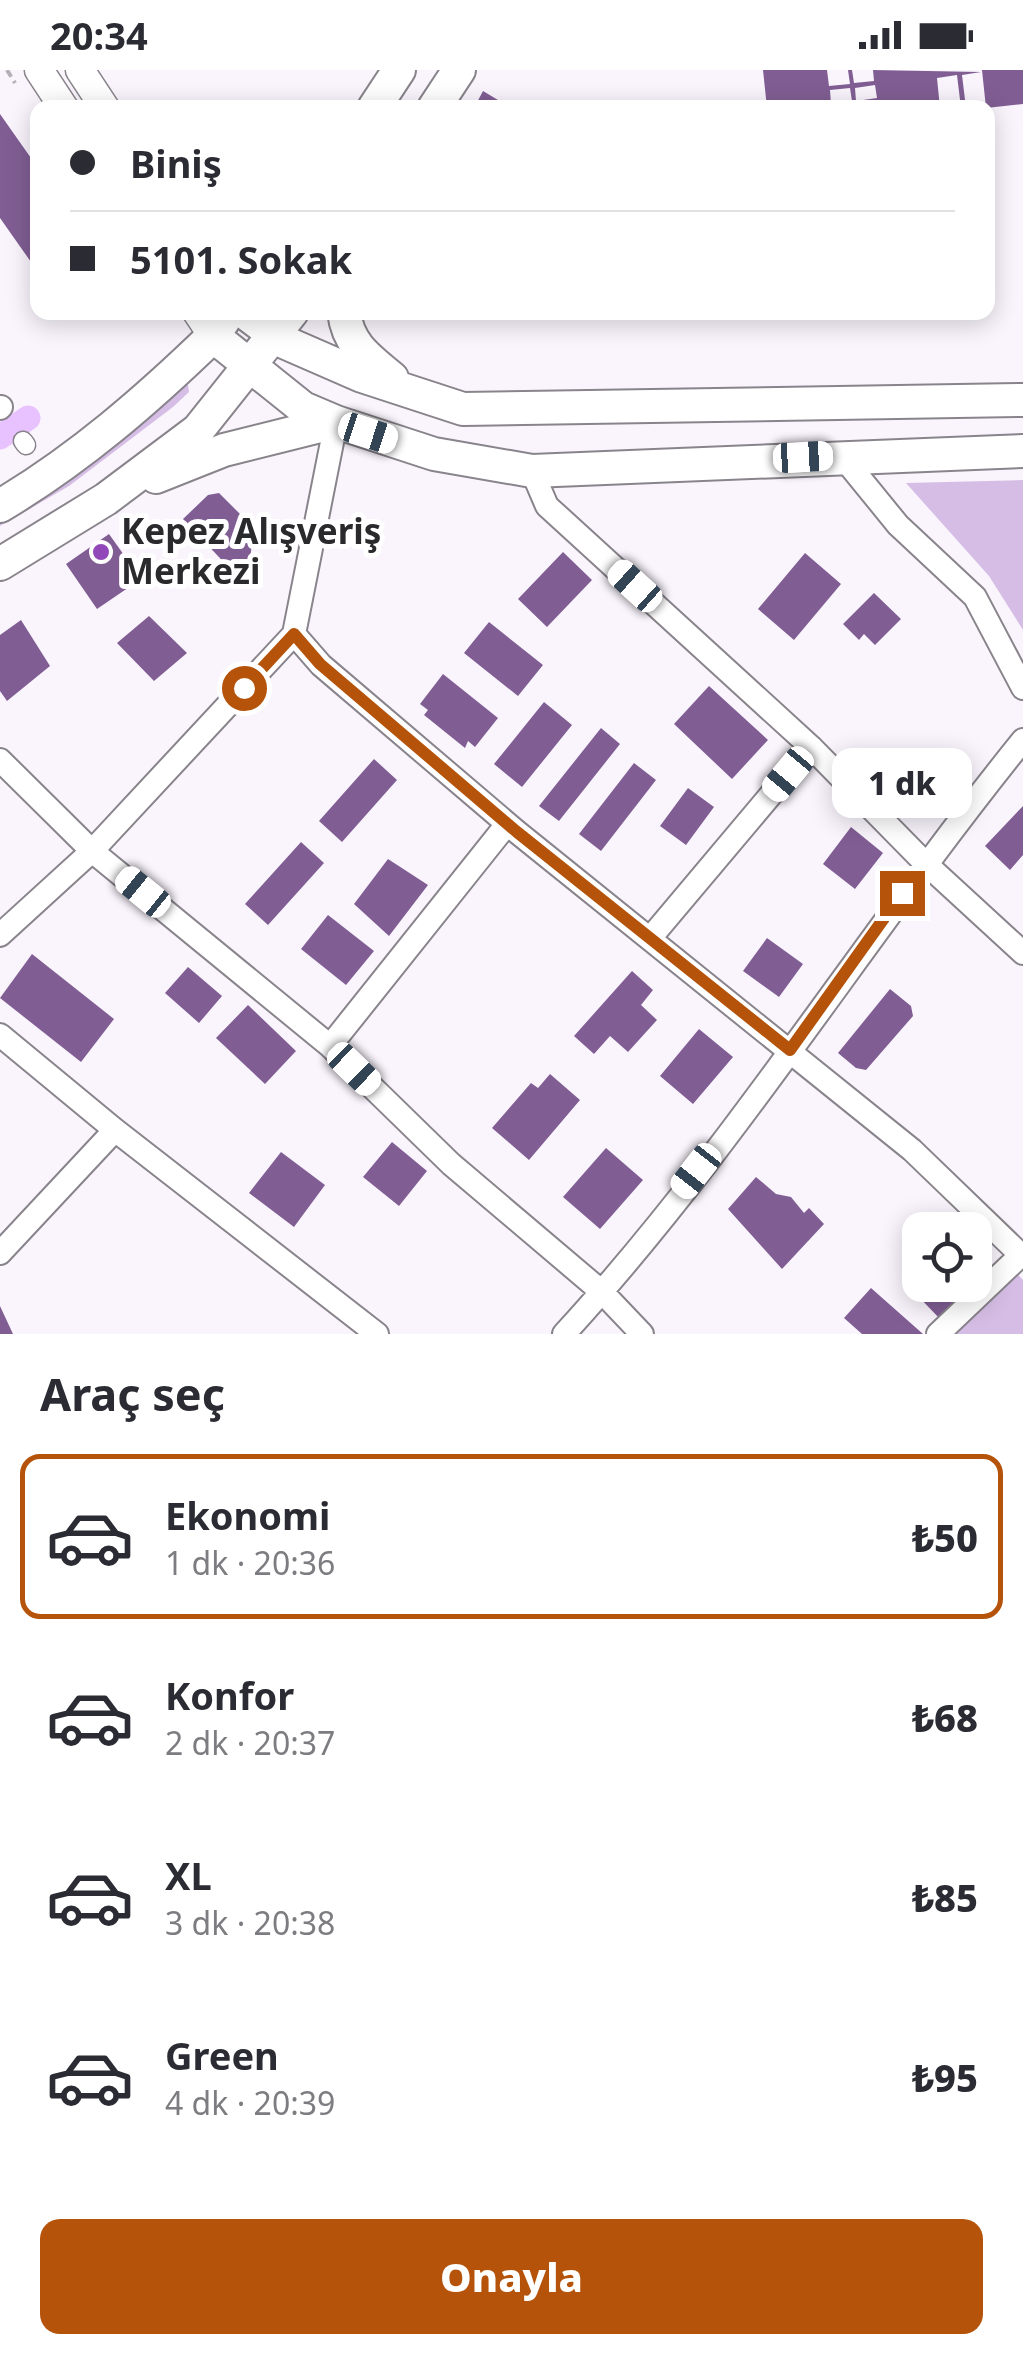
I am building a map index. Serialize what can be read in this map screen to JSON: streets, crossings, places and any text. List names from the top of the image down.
{
  "places": ["Kepez Alışveriş Merkezi"],
  "page": {
    "status": "20:34",
    "banner": ["Biniş", "5101. Sokak"],
    "bubble": "1 dk",
    "heading": "Araç seç",
    "list": [
      {
        "name": "Ekonomi",
        "note": "1 dk · 20:36",
        "value": "₺50"
      },
      {
        "name": "Konfor",
        "note": "2 dk · 20:37",
        "value": "₺68"
      },
      {
        "name": "XL",
        "note": "3 dk · 20:38",
        "value": "₺85"
      },
      {
        "name": "Green",
        "note": "4 dk · 20:39",
        "value": "₺95"
      }
    ],
    "buttons": "Onayla"
  }
}
